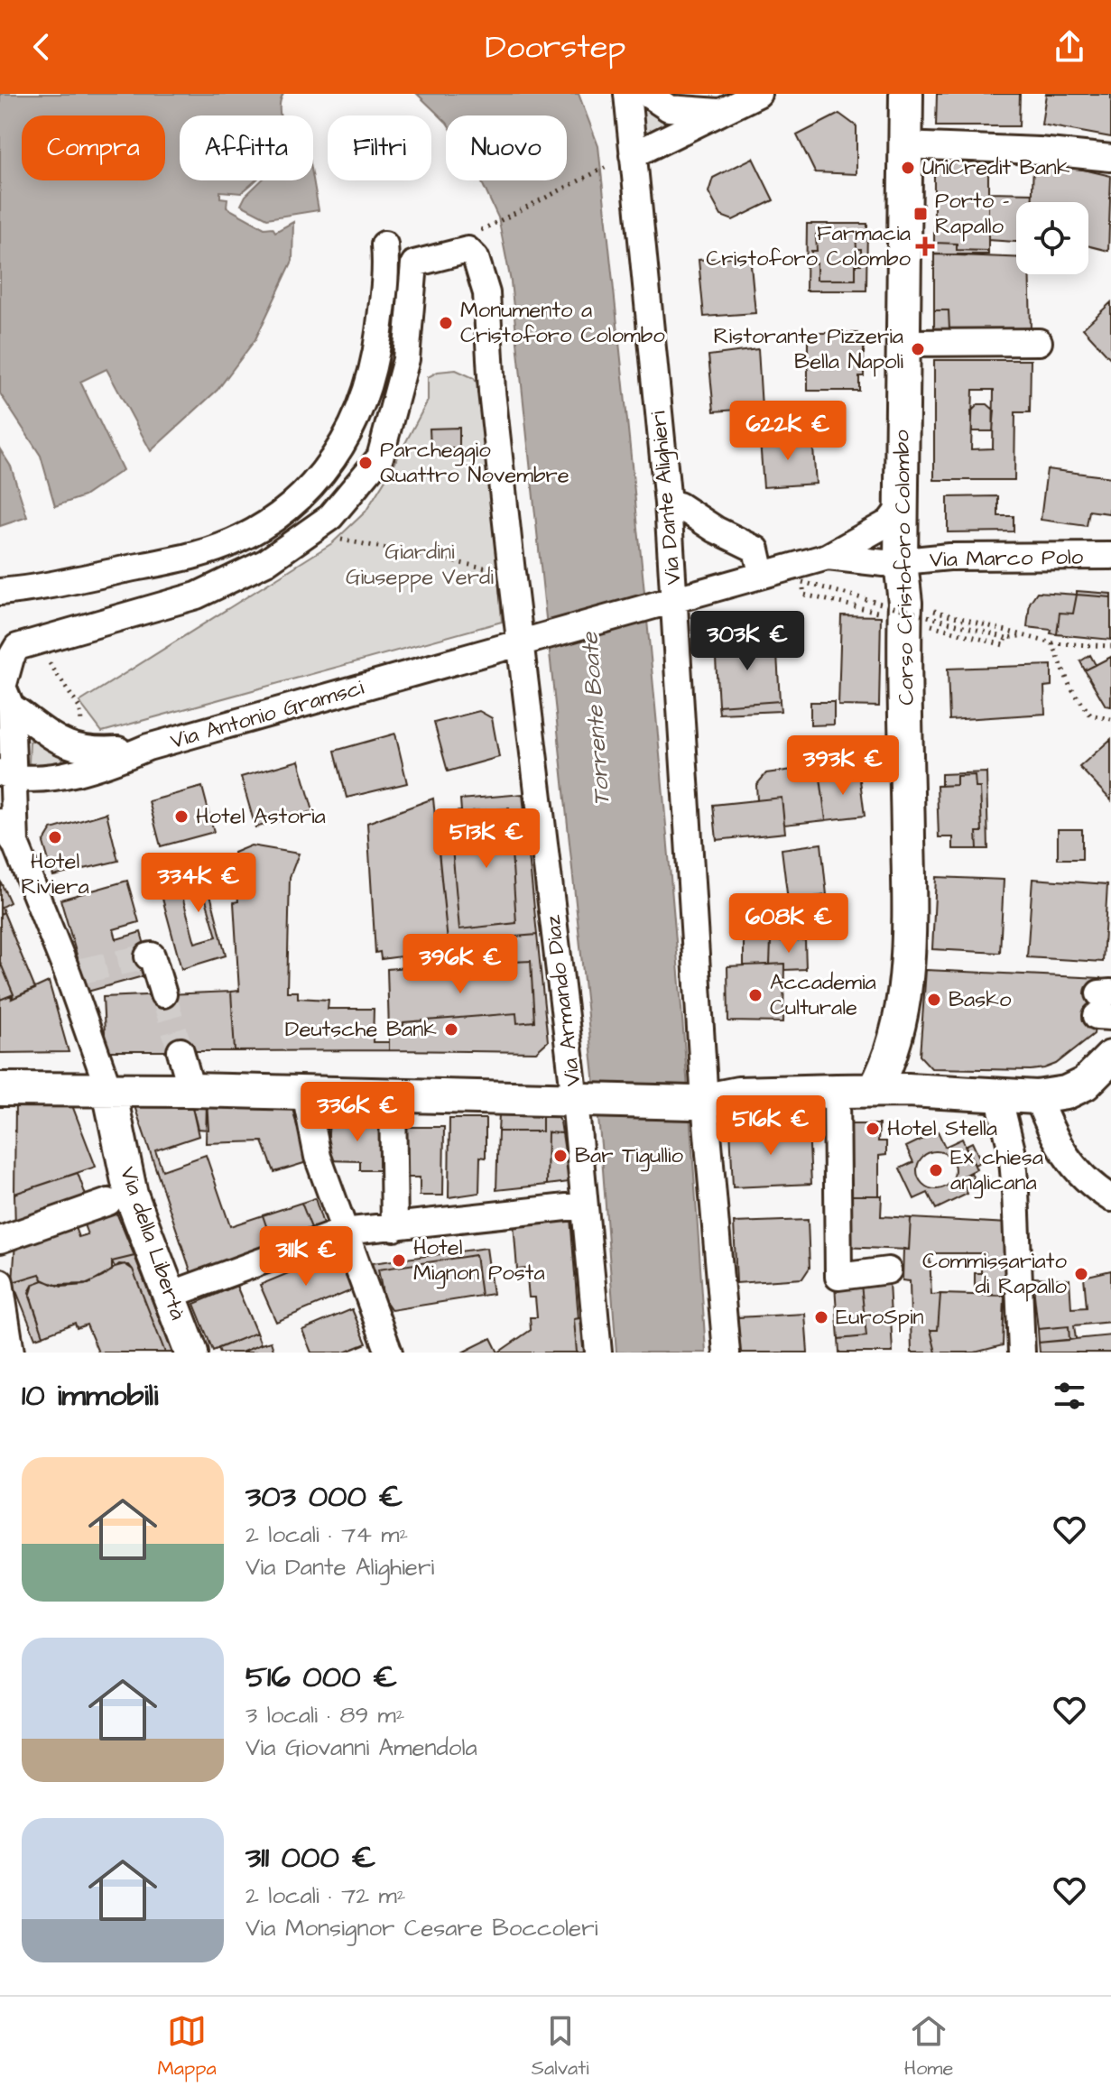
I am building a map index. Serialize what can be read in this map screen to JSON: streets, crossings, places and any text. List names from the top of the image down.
{
  "streets": {
    "main road": ["Corso Cristoforo Colombo", "Via della Libertà"],
    "street": [
      "Via Dante Alighieri",
      "Via Marco Polo",
      "Via Antonio Gramsci",
      "Via Armando Diaz"
    ]
  },
  "crossings": [
    ["Via Dante Alighieri", "Via Antonio Gramsci"],
    ["Via Marco Polo", "Corso Cristoforo Colombo"],
    ["Via Marco Polo", "Via Antonio Gramsci"],
    ["Via Antonio Gramsci", "Via Armando Diaz"]
  ],
  "water": ["Torrente Boate"],
  "parks": ["Giardini Giuseppe Verdi"],
  "places": {
    "other": [
      "UniCredit Bank",
      "Monumento a Cristoforo Colombo",
      "Ristorante Pizzeria Bella Napoli",
      "Parcheggio Quattro Novembre",
      "Hotel Astoria",
      "Hotel Riviera",
      "Accademia Culturale",
      "Basko",
      "Deutsche Bank",
      "Hotel Stella",
      "Bar Tigullio",
      "Ex chiesa anglicana",
      "Hotel Mignon Posta",
      "Commissariato di Rapallo",
      "EuroSpin"
    ],
    "transit": ["Porto - Rapallo"],
    "health": ["Farmacia Cristoforo Colombo"]
  },
  "page": {
    "header": "Doorstep",
    "chip": [
      "Compra",
      "Affitta",
      "Filtri",
      "Nuovo"
    ],
    "price": [
      "622K €",
      "303K €",
      "393K €",
      "513K €",
      "334K €",
      "608K €",
      "396K €",
      "336K €",
      "516K €",
      "311K €"
    ],
    "heading": "10 immobili",
    "list": [
      {
        "name": "303 000 €",
        "note": "2 locali · 74 m² · Via Dante Alighieri"
      },
      {
        "name": "516 000 €",
        "note": "3 locali · 89 m² · Via Giovanni Amendola"
      },
      {
        "name": "311 000 €",
        "note": "2 locali · 72 m² · Via Monsignor Cesare Boccoleri"
      }
    ],
    "tabs": ["Mappa", "Salvati", "Home"]
  }
}
